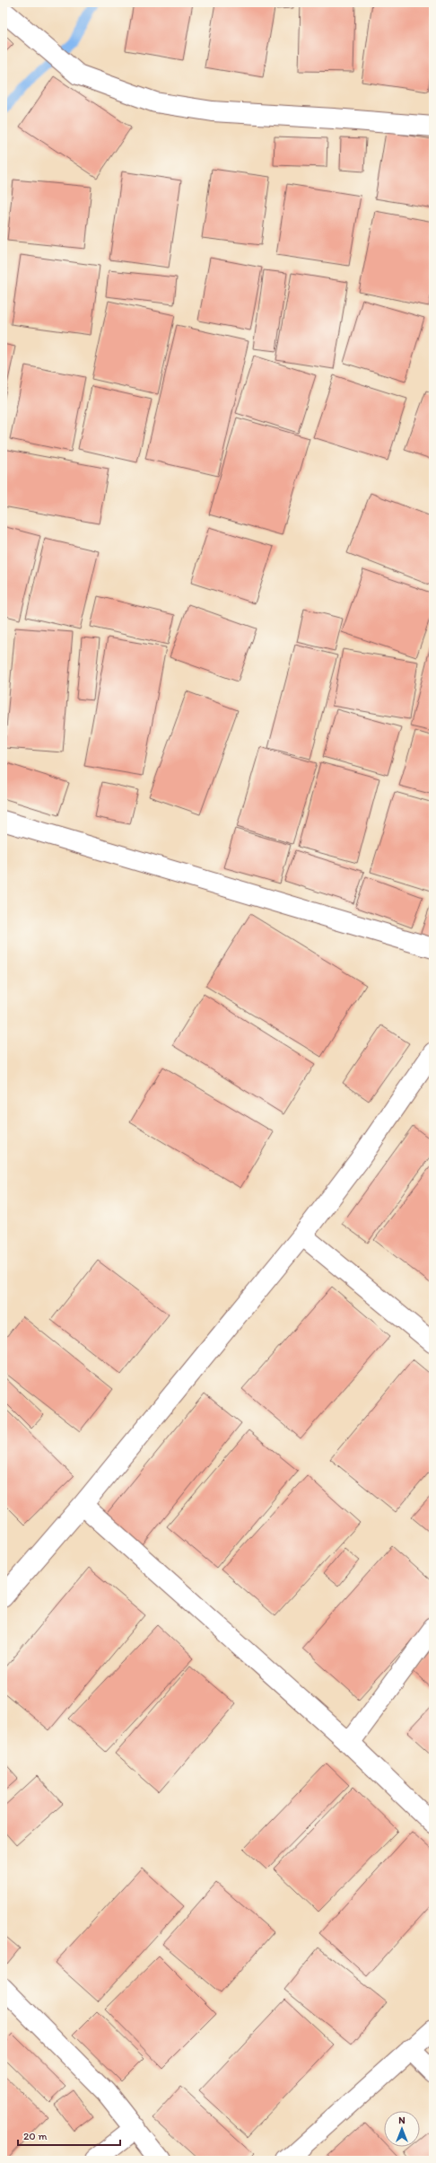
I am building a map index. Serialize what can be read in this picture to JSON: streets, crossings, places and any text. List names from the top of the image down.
{
  "scale_bar": "20 m",
  "north": "top"
}
